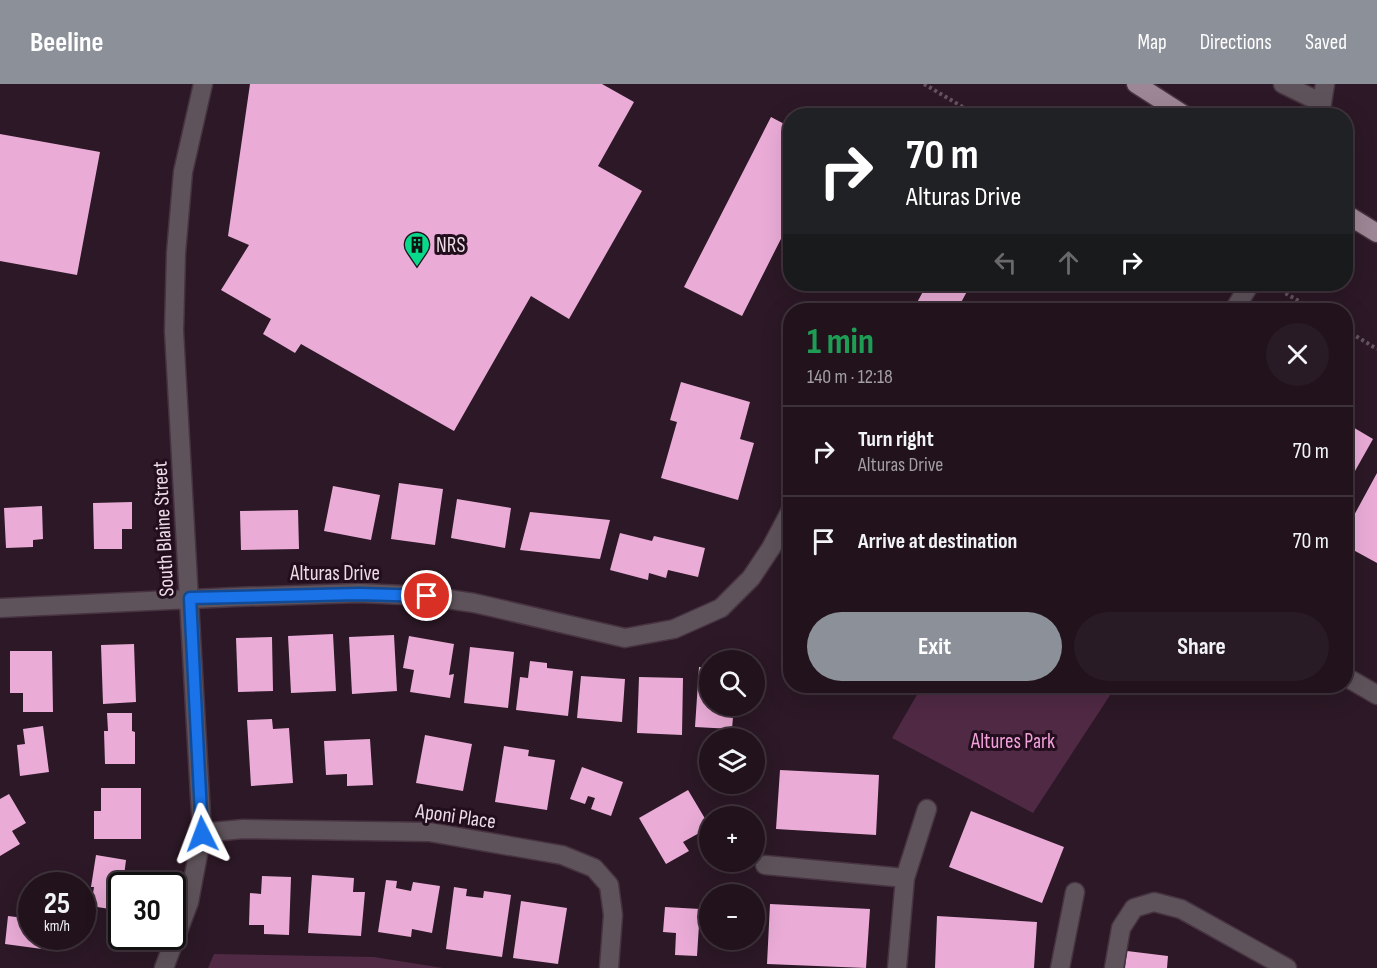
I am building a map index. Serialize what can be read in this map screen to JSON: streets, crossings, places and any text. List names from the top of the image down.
{
  "streets": {
    "street": ["South Blaine Street", "Alturas Drive", "Aponi Place"]
  },
  "crossings": [
    ["South Blaine Street", "Alturas Drive"],
    ["South Blaine Street", "Aponi Place"]
  ],
  "parks": ["Altures Park"],
  "places": {
    "building": ["NRS"]
  },
  "page": {
    "header": "Beeline",
    "nav": ["Map", "Directions", "Saved"],
    "turn": ["70 m", "Alturas Drive"],
    "heading": ["1 min", "140 m · 12:18"],
    "list": [
      {
        "name": "Turn right",
        "note": "Alturas Drive",
        "value": "70 m"
      },
      {
        "name": "Arrive at destination",
        "value": "70 m"
      }
    ],
    "buttons": ["Exit", "Share"],
    "map_buttons": ["+", "−"],
    "speed": "25 km/h",
    "limit": "30"
  }
}
